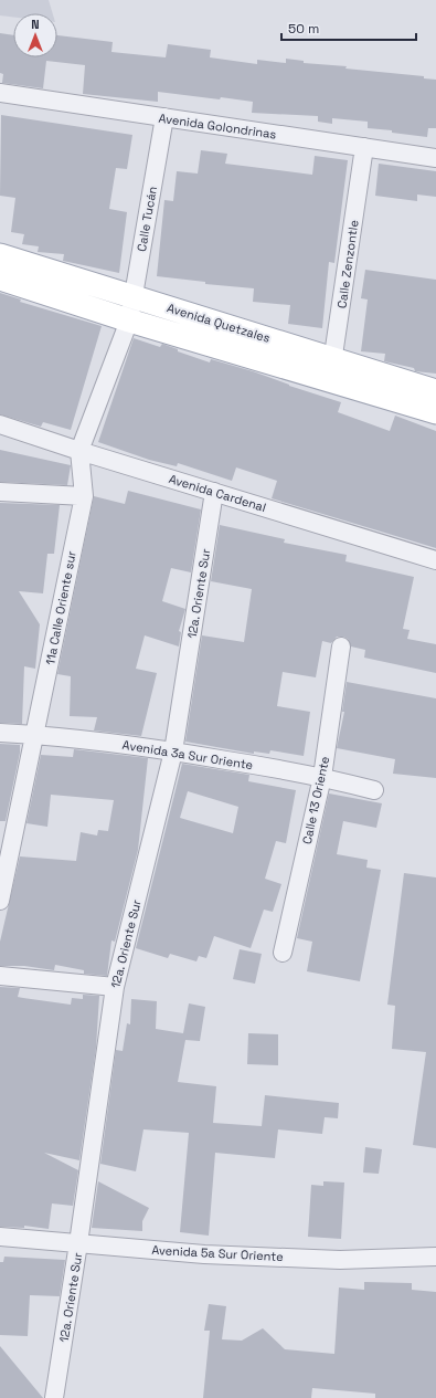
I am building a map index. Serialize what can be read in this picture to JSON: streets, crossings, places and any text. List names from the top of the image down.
{
  "streets": {
    "main road": ["Avenida Quetzales"],
    "street": [
      "Avenida Golondrinas",
      "Calle Tucán",
      "Calle Zenzontle",
      "Avenida Cardenal",
      "12a. Oriente Sur",
      "11a Calle Oriente sur",
      "Avenida 3a Sur Oriente",
      "Calle 13 Oriente",
      "Avenida 5a Sur Oriente"
    ]
  },
  "crossings": [
    ["Avenida Golondrinas", "Calle Tucán"],
    ["Avenida Golondrinas", "Calle Zenzontle"],
    ["Calle Tucán", "Avenida Quetzales"],
    ["Calle Tucán", "11a Calle Oriente sur"],
    ["Calle Zenzontle", "Avenida Quetzales"],
    ["Avenida Quetzales", "11a Calle Oriente sur"],
    ["Avenida Cardenal", "12a. Oriente Sur"],
    ["Avenida Cardenal", "11a Calle Oriente sur"],
    ["12a. Oriente Sur", "Avenida 3a Sur Oriente"],
    ["12a. Oriente Sur", "Avenida 5a Sur Oriente"],
    ["11a Calle Oriente sur", "Avenida 3a Sur Oriente"],
    ["Avenida 3a Sur Oriente", "Calle 13 Oriente"]
  ],
  "scale_bar": "50 m",
  "north": "top"
}
